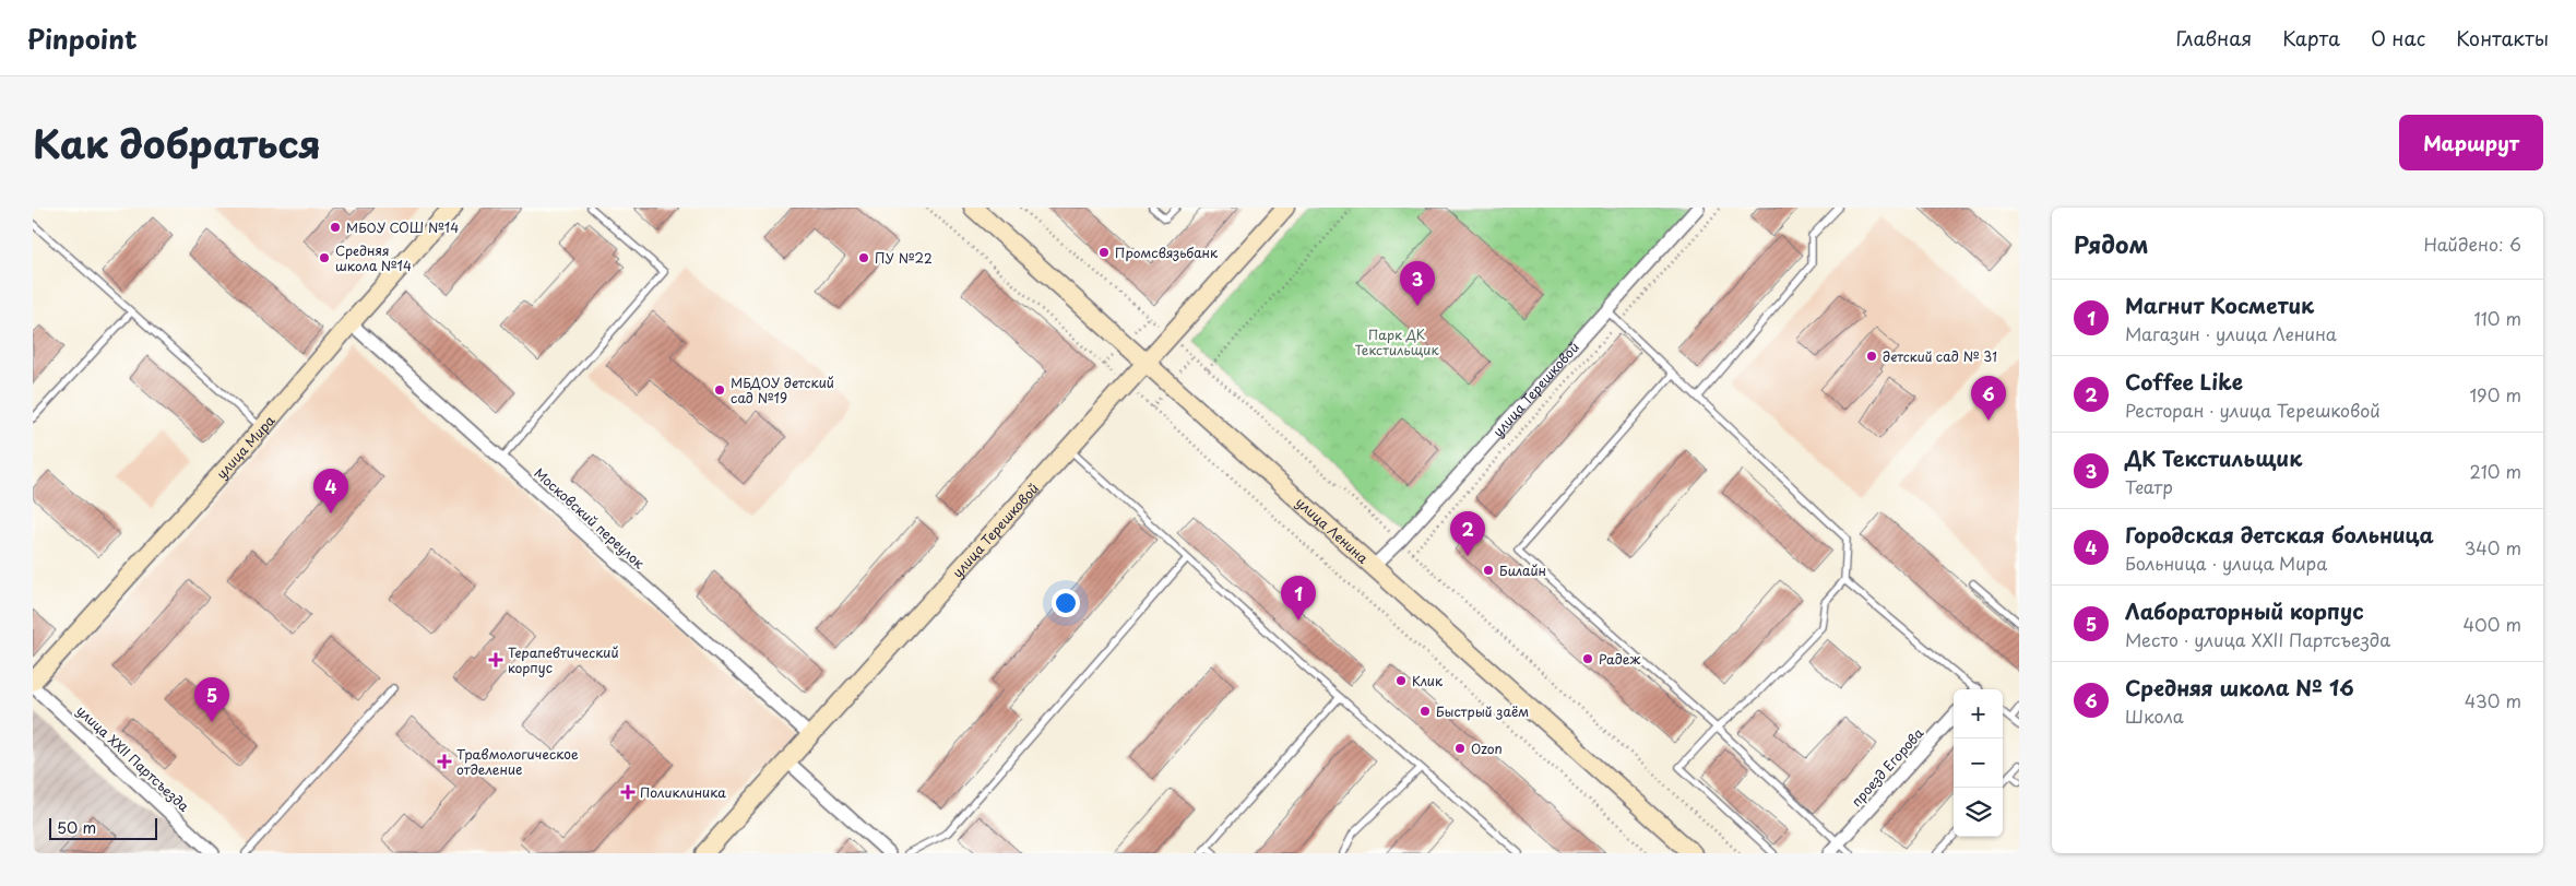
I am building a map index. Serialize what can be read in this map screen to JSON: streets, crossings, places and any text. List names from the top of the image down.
{
  "streets": {
    "street": [
      "улица Терешковой",
      "улица Мира",
      "Московский переулок",
      "улица Ленина",
      "улица XXII Партсъезда",
      "проезд Егорова"
    ]
  },
  "crossings": [
    ["улица Терешковой", "Московский переулок"],
    ["улица Терешковой", "улица Ленина"],
    ["улица Мира", "Московский переулок"]
  ],
  "parks": ["Парк ДК Текстильщик"],
  "places": {
    "other": [
      "МБОУ СОШ №14",
      "Промсвязьбанк",
      "Средняя школа №14",
      "ПУ №22",
      "детский сад № 31",
      "МБДОУ детский сад №19",
      "Билайн",
      "Радеж",
      "Клик",
      "Быстрый заём",
      "Ozon"
    ],
    "health": ["Терапевтический корпус", "Травмологическое отделение", "Поликлиника"]
  },
  "scale_bar": "50 m",
  "page": {
    "header": "Pinpoint",
    "nav": [
      "Главная",
      "Карта",
      "О нас",
      "Контакты"
    ],
    "title": "Как добраться",
    "buttons": "Маршрут",
    "heading": ["Рядом", "Найдено: 6"],
    "pins": [
      "3",
      "6",
      "4",
      "2",
      "1",
      "5"
    ],
    "list": [
      {
        "mark": "1",
        "name": "Магнит Косметик",
        "note": "Магазин · улица Ленина",
        "value": "110 m"
      },
      {
        "mark": "2",
        "name": "Coffee Like",
        "note": "Ресторан · улица Терешковой",
        "value": "190 m"
      },
      {
        "mark": "3",
        "name": "ДК Текстильщик",
        "note": "Театр",
        "value": "210 m"
      },
      {
        "mark": "4",
        "name": "Городская детская больница",
        "note": "Больница · улица Мира",
        "value": "340 m"
      },
      {
        "mark": "5",
        "name": "Лабораторный корпус",
        "note": "Место · улица XXII Партсъезда",
        "value": "400 m"
      },
      {
        "mark": "6",
        "name": "Средняя школа № 16",
        "note": "Школа",
        "value": "430 m"
      }
    ],
    "map_buttons": ["+", "−"],
    "scale": "50 m"
  }
}
